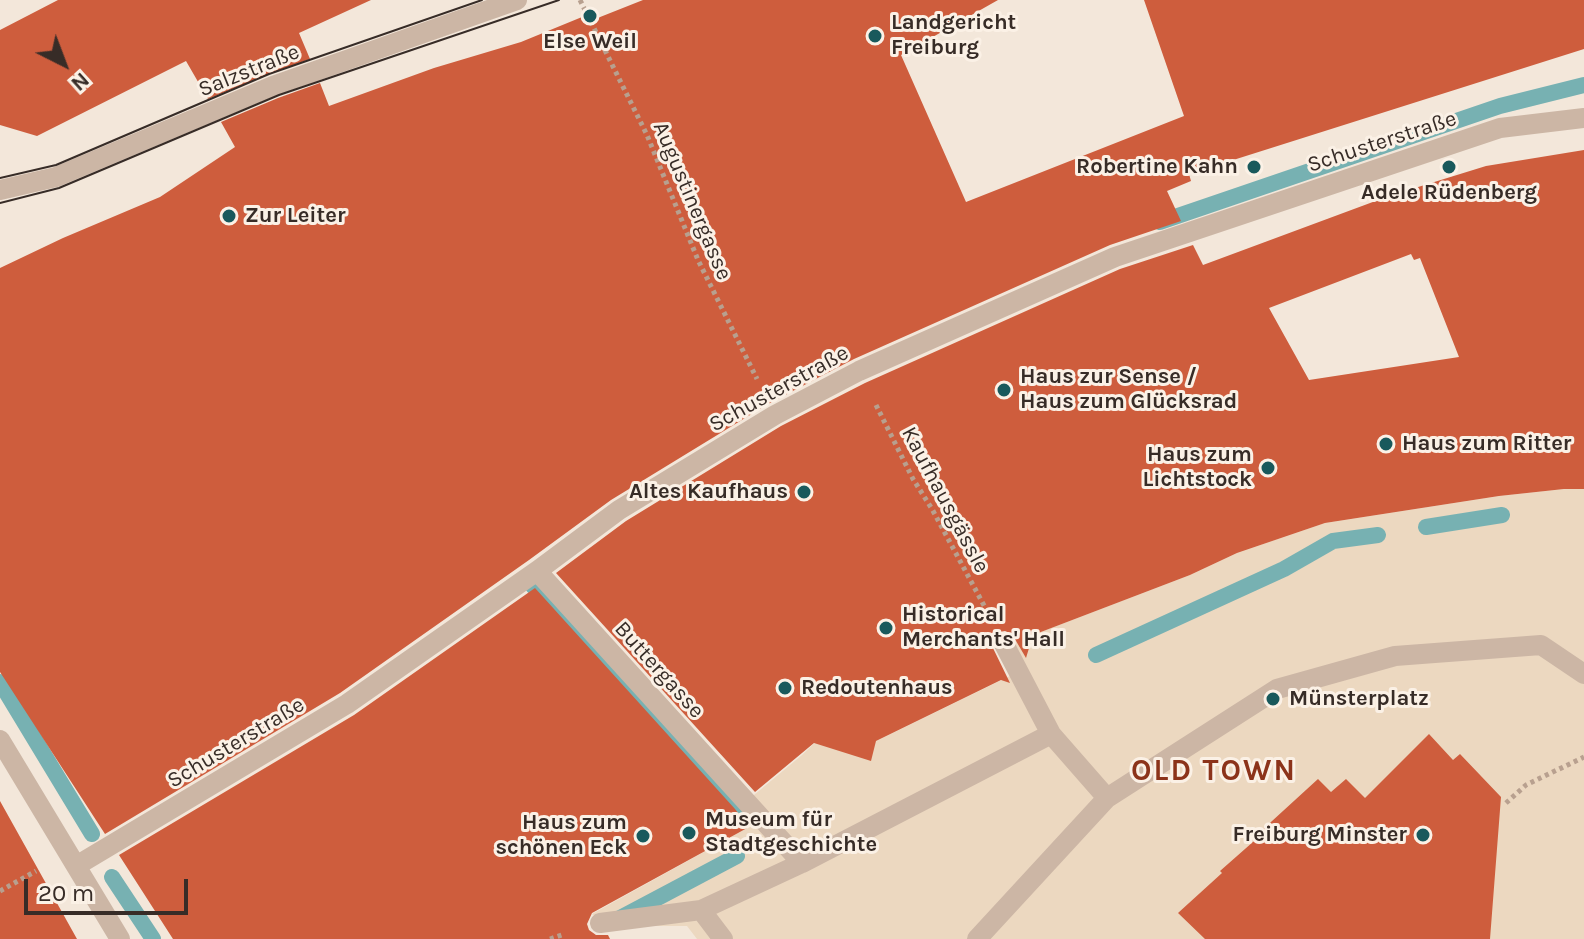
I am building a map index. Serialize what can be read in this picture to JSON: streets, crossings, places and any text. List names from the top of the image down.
{
  "streets": {
    "street": ["Salzstraße", "Schusterstraße", "Buttergasse"],
    "path": ["Augustinergasse", "Kaufhausgässle"]
  },
  "crossings": [
    ["Schusterstraße", "Augustinergasse"],
    ["Schusterstraße", "Kaufhausgässle"],
    ["Schusterstraße", "Buttergasse"]
  ],
  "districts": ["OLD TOWN"],
  "places": [
    "Else Weil",
    "Landgericht Freiburg",
    "Robertine Kahn",
    "Adele Rüdenberg",
    "Zur Leiter",
    "Haus zur Sense / Haus zum Glücksrad",
    "Haus zum Ritter",
    "Haus zum Lichtstock",
    "Altes Kaufhaus",
    "Historical Merchants' Hall",
    "Redoutenhaus",
    "Münsterplatz",
    "Museum für Stadtgeschichte",
    "Freiburg Minster",
    "Haus zum schönen Eck"
  ],
  "scale_bar": "20 m",
  "north": "bottom right"
}
